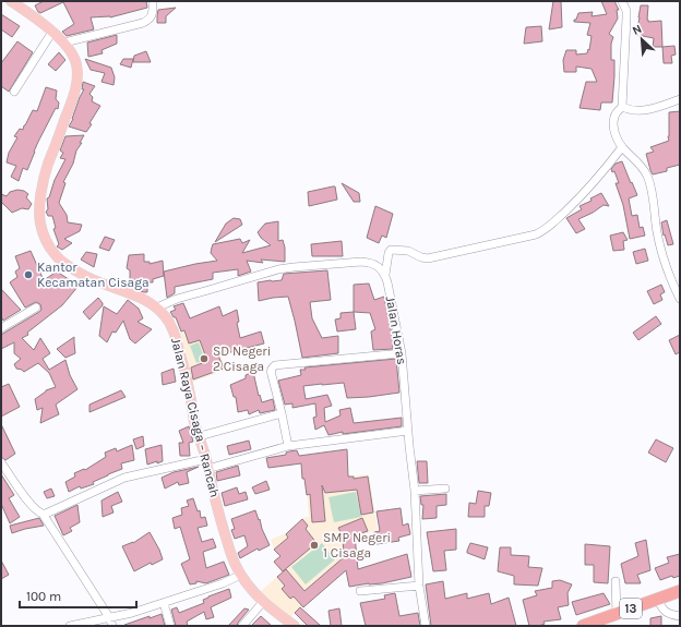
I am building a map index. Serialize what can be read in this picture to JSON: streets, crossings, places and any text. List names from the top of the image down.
{
  "streets": {
    "highway": ["13"],
    "main road": ["Jalan Raya Cisaga – Rancah"],
    "street": ["Jalan Horas"]
  },
  "places": ["Kantor Kecamatan Cisaga", "SD Negeri 2 Cisaga", "SMP Negeri 1 Cisaga"],
  "scale_bar": "100 m",
  "north": "top left"
}
